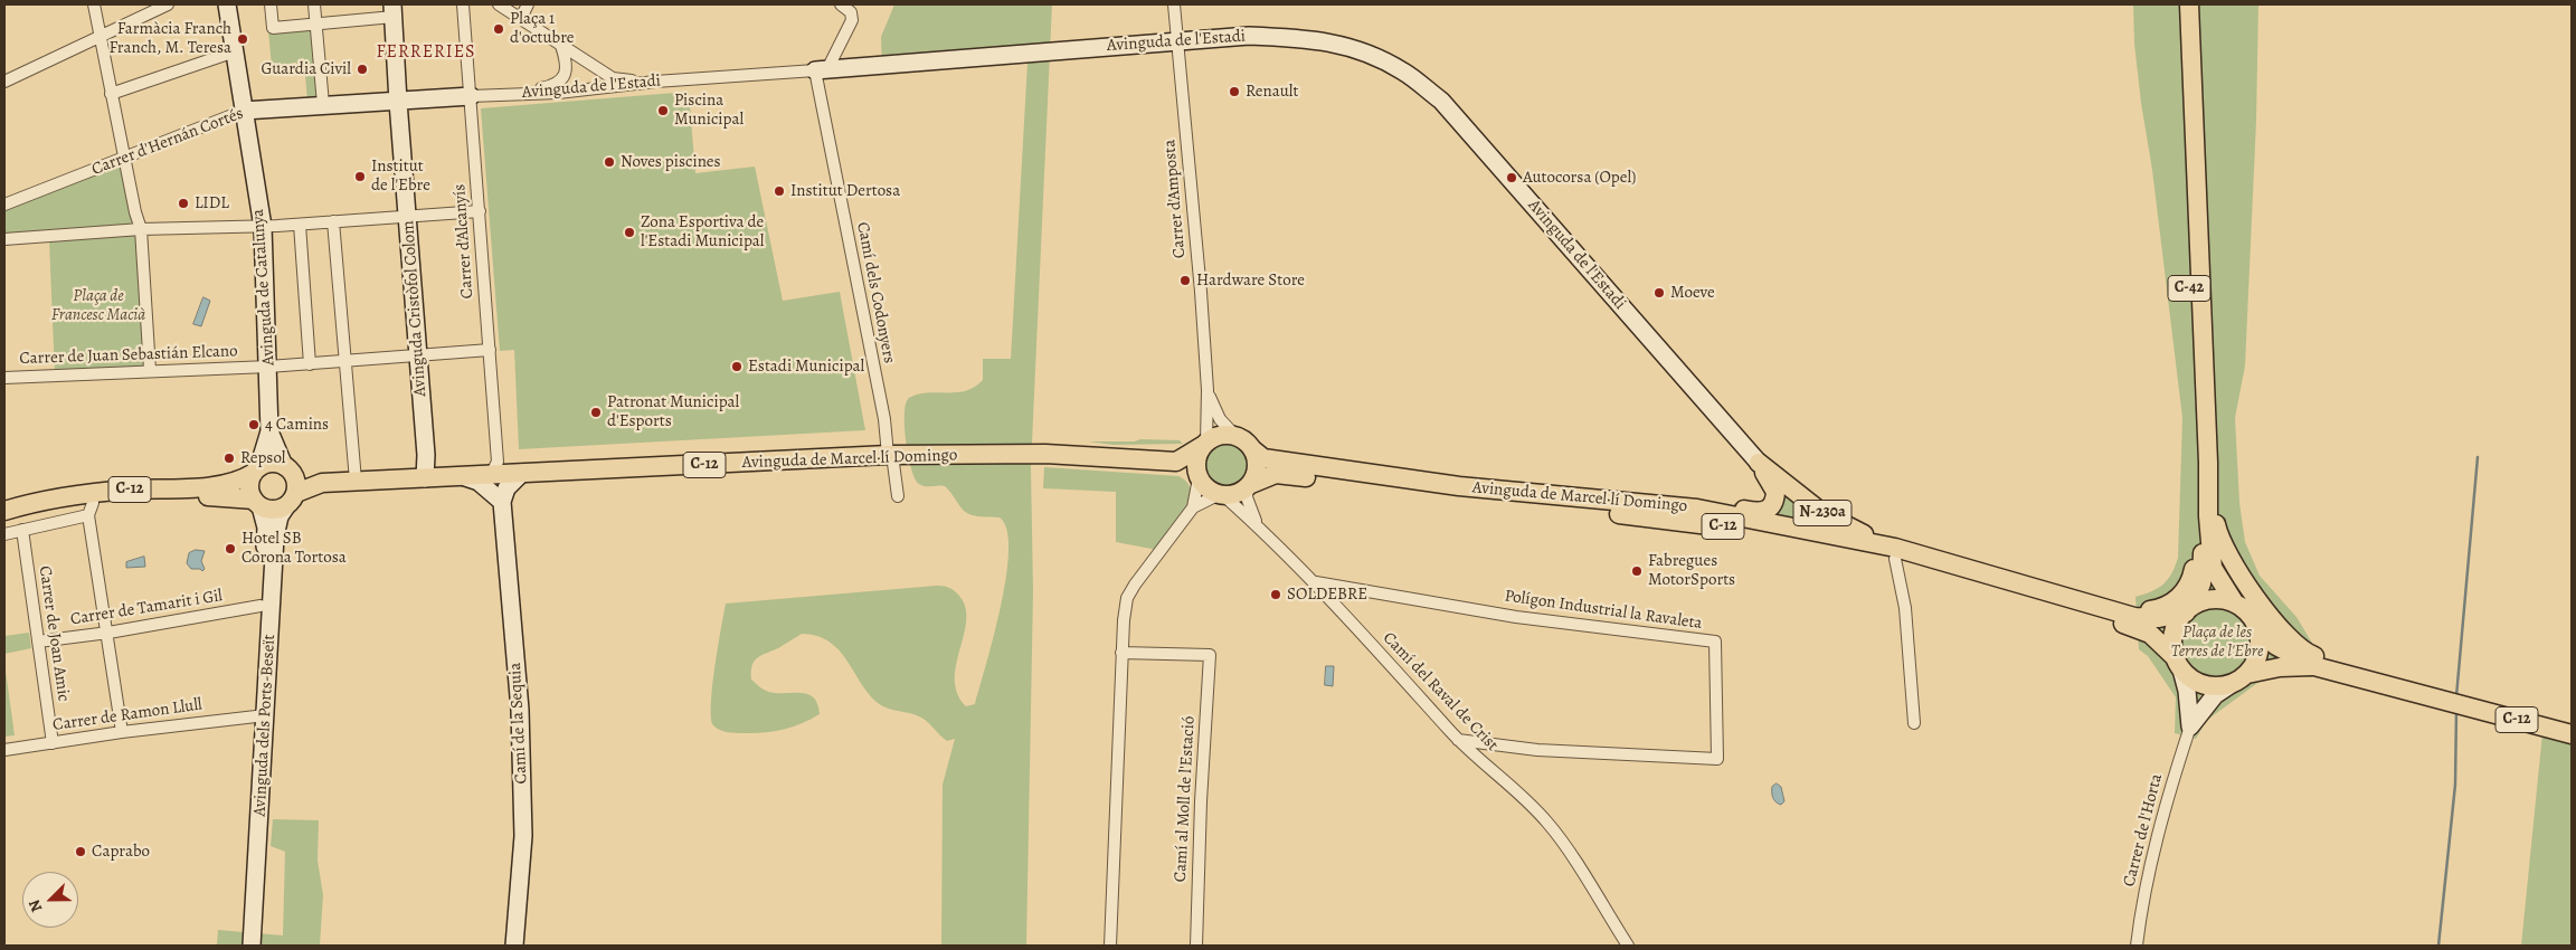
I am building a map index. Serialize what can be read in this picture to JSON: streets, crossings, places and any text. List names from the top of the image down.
{
  "streets": {
    "main road": [
      "C-42",
      "Avinguda de Marcel·lí Domingo",
      "C-12",
      "N-230a"
    ],
    "street": [
      "Avinguda de l'Estadi",
      "Carrer d'Hernán Cortés",
      "Carrer d'Amposta",
      "Carrer d'Alcanyís",
      "Avinguda de Catalunya",
      "Camí dels Codonyers",
      "Avinguda Cristòfol Colom",
      "Carrer de Juan Sebastián Elcano",
      "Carrer de Tamarit i Gil",
      "Polígon Industrial la Ravaleta",
      "Carrer de Joan Amic",
      "Camí del Raval de Crist",
      "Carrer de Ramon Llull",
      "Camí de la Sequia",
      "Avinguda dels Ports-Beseït",
      "Camí al Moll de l'Estació",
      "Carrer de l'Horta"
    ]
  },
  "crossings": [
    ["Avinguda de l'Estadi", "Carrer d'Hernán Cortés"],
    ["Avinguda de l'Estadi", "Carrer d'Amposta"],
    ["Avinguda de l'Estadi", "Carrer d'Alcanyís"],
    ["Avinguda de l'Estadi", "Camí dels Codonyers"],
    ["Avinguda de l'Estadi", "N-230a"],
    ["Carrer d'Hernán Cortés", "Carrer d'Alcanyís"],
    ["Carrer d'Hernán Cortés", "Avinguda de Catalunya"],
    ["Carrer d'Hernán Cortés", "Avinguda Cristòfol Colom"],
    ["Carrer d'Alcanyís", "Carrer de Juan Sebastián Elcano"],
    ["Carrer d'Alcanyís", "Avinguda de Marcel·lí Domingo"],
    ["Avinguda de Catalunya", "Carrer de Juan Sebastián Elcano"],
    ["C-42", "C-12"],
    ["Camí dels Codonyers", "Avinguda de Marcel·lí Domingo"],
    ["Avinguda Cristòfol Colom", "Carrer de Juan Sebastián Elcano"],
    ["Avinguda Cristòfol Colom", "Avinguda de Marcel·lí Domingo"],
    ["Avinguda de Marcel·lí Domingo", "C-12"],
    ["Avinguda de Marcel·lí Domingo", "N-230a"],
    ["Avinguda de Marcel·lí Domingo", "Camí del Raval de Crist"],
    ["Avinguda de Marcel·lí Domingo", "Avinguda dels Ports-Beseït"],
    ["C-12", "N-230a"],
    ["C-12", "Camí del Raval de Crist"],
    ["C-12", "Avinguda dels Ports-Beseït"],
    ["Carrer de Tamarit i Gil", "Carrer de Joan Amic"],
    ["Carrer de Tamarit i Gil", "Avinguda dels Ports-Beseït"],
    ["Polígon Industrial la Ravaleta", "Camí del Raval de Crist"],
    ["Carrer de Joan Amic", "Carrer de Ramon Llull"],
    ["Carrer de Ramon Llull", "Avinguda dels Ports-Beseït"]
  ],
  "districts": ["FERRERIES"],
  "parks": ["Plaça de Francesc Macià", "Plaça de les Terres de l'Ebre"],
  "places": [
    "Plaça 1 d'octubre",
    "Farmàcia Franch Franch, M. Teresa",
    "Guardia Civil",
    "Renault",
    "Piscina Municipal",
    "Noves piscines",
    "Institut de l'Ebre",
    "Autocorsa (Opel)",
    "Institut Dertosa",
    "LIDL",
    "Zona Esportiva de l'Estadi Municipal",
    "Hardware Store",
    "Moeve",
    "Estadi Municipal",
    "Patronat Municipal d'Esports",
    "4 Camins",
    "Repsol",
    "Hotel SB Corona Tortosa",
    "Fabregues MotorSports",
    "SOLDEBRE",
    "Caprabo"
  ],
  "north": "bottom left"
}
